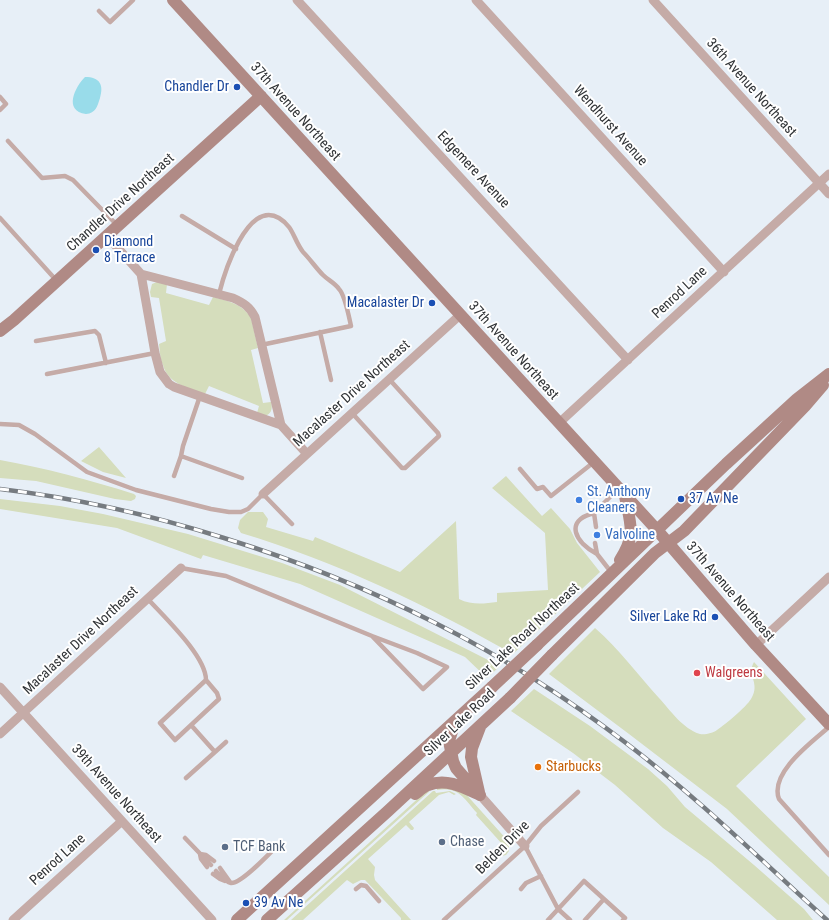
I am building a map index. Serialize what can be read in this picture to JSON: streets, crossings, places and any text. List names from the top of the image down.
{
  "streets": {
    "main road": [
      "37th Avenue Northeast",
      "Chandler Drive Northeast",
      "Silver Lake Road Northeast",
      "Silver Lake Road"
    ],
    "street": [
      "36th Avenue Northeast",
      "Wendhurst Avenue",
      "Edgemere Avenue",
      "Penrod Lane",
      "Macalaster Drive Northeast",
      "39th Avenue Northeast"
    ],
    "lane": ["Belden Drive"]
  },
  "crossings": [
    ["36th Avenue Northeast", "Penrod Lane"],
    ["37th Avenue Northeast", "Chandler Drive Northeast"],
    ["37th Avenue Northeast", "Penrod Lane"],
    ["37th Avenue Northeast", "Macalaster Drive Northeast"],
    ["37th Avenue Northeast", "Silver Lake Road Northeast"],
    ["37th Avenue Northeast", "Silver Lake Road"],
    ["Wendhurst Avenue", "Penrod Lane"],
    ["Edgemere Avenue", "Penrod Lane"],
    ["Penrod Lane", "39th Avenue Northeast"],
    ["Macalaster Drive Northeast", "39th Avenue Northeast"]
  ],
  "places": [
    "Chandler Dr",
    "Diamond 8 Terrace",
    "Macalaster Dr",
    "37 Av Ne",
    "St. Anthony Cleaners",
    "Valvoline",
    "Silver Lake Rd",
    "Walgreens",
    "Starbucks",
    "Chase",
    "TCF Bank",
    "39 Av Ne"
  ]
}
